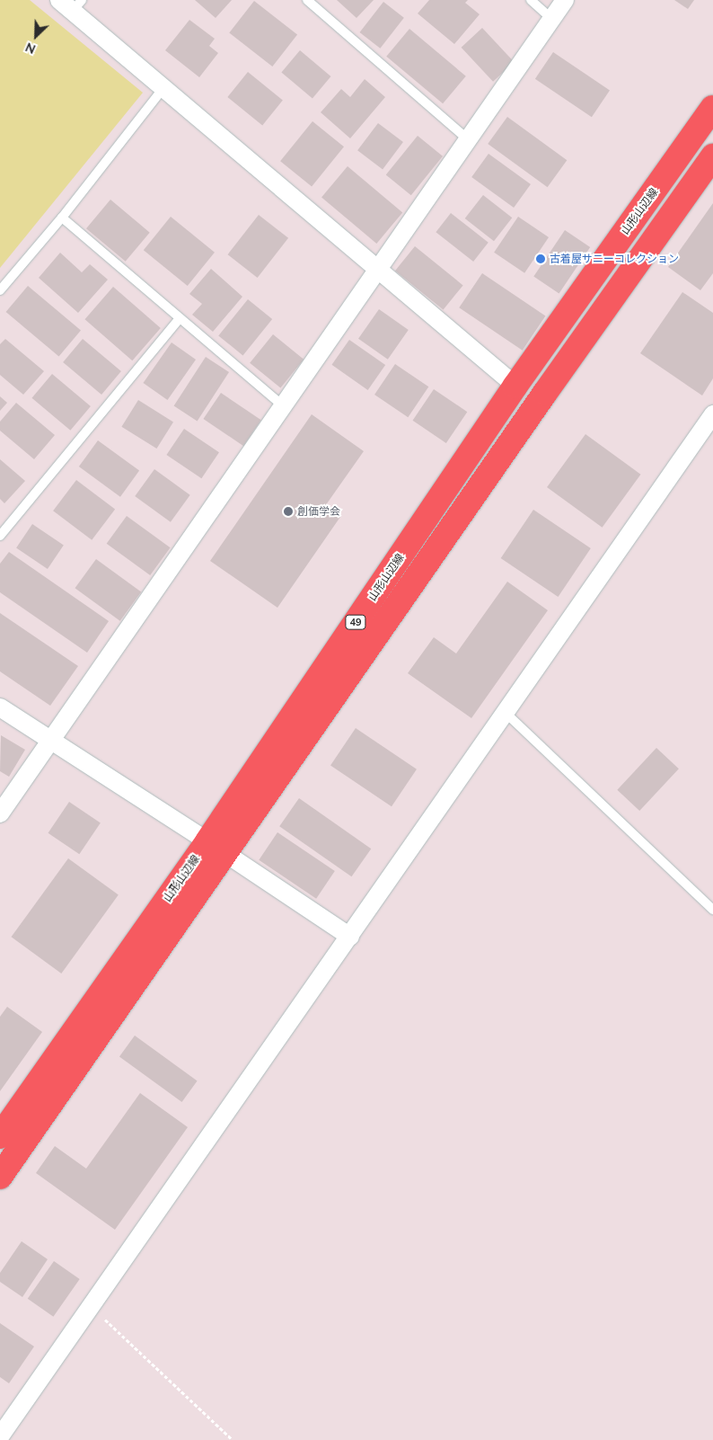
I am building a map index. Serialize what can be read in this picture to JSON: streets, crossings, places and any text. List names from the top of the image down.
{
  "streets": {
    "main road": ["山形山辺線", "49"]
  },
  "places": ["古着屋サニーコレクション", "創価学会"],
  "north": "bottom left"
}
